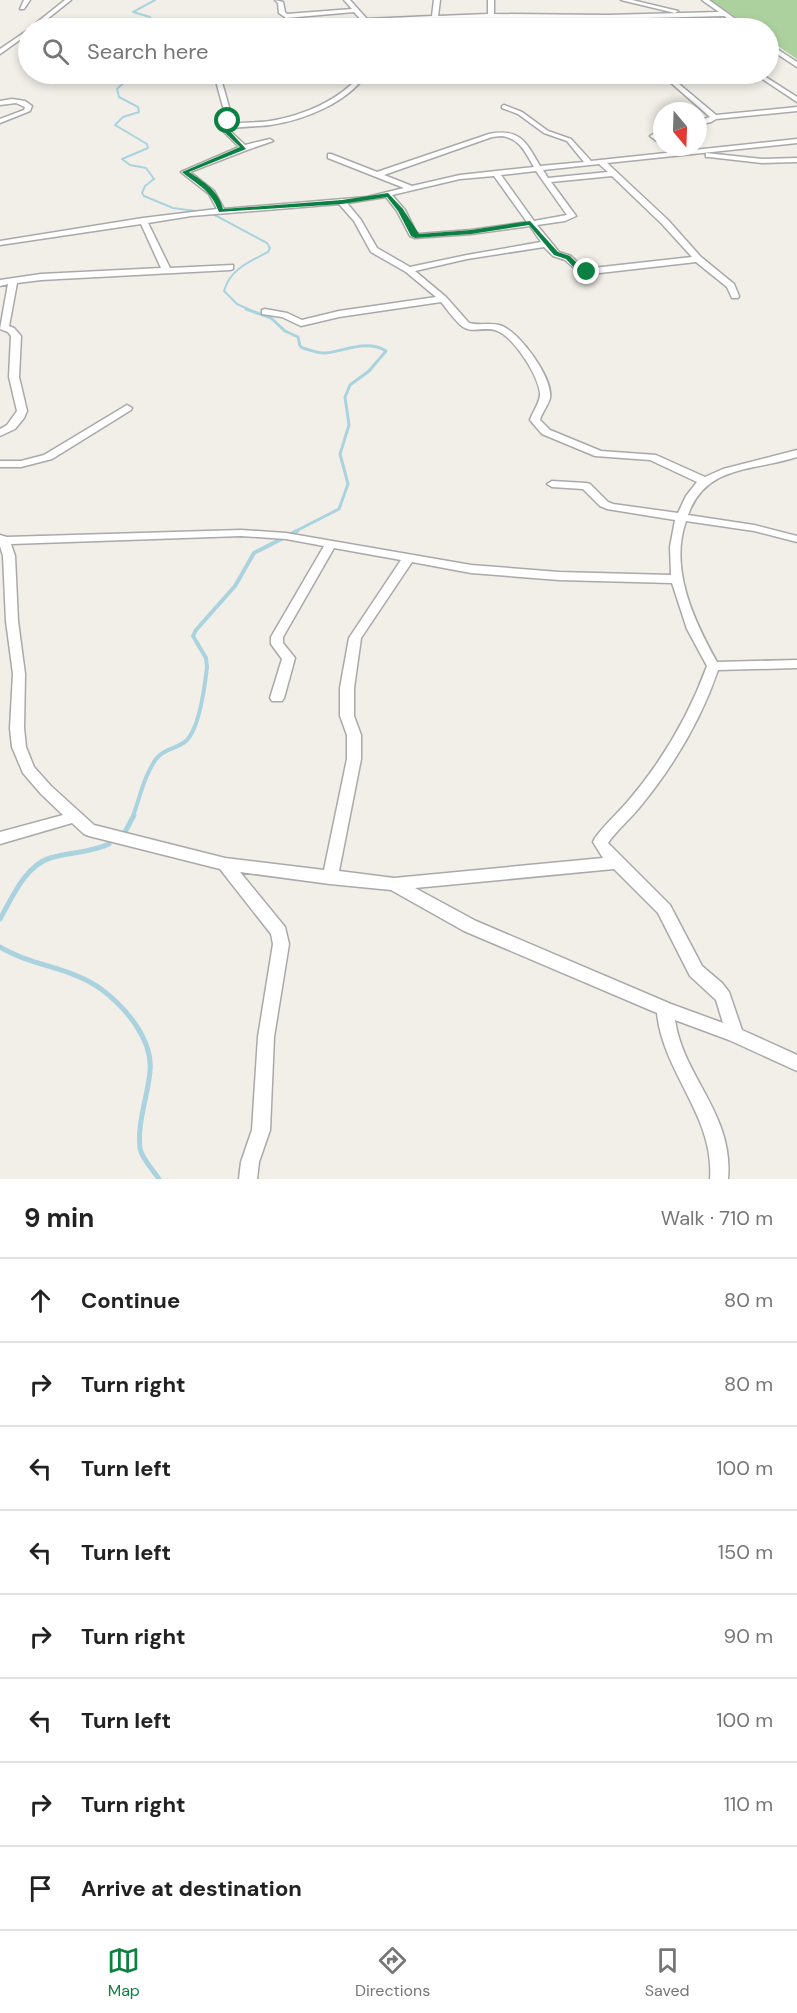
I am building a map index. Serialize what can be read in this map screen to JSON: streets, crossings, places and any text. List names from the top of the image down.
{
  "north": "bottom",
  "page": {
    "search": "Search here",
    "heading": ["9 min", "Walk · 710 m"],
    "list": [
      ["Continue", "80 m"],
      ["Turn right", "80 m"],
      ["Turn left", "100 m"],
      ["Turn left", "150 m"],
      ["Turn right", "90 m"],
      ["Turn left", "100 m"],
      ["Turn right", "110 m"],
      "Arrive at destination"
    ],
    "nav": ["Map", "Directions", "Saved"]
  }
}
